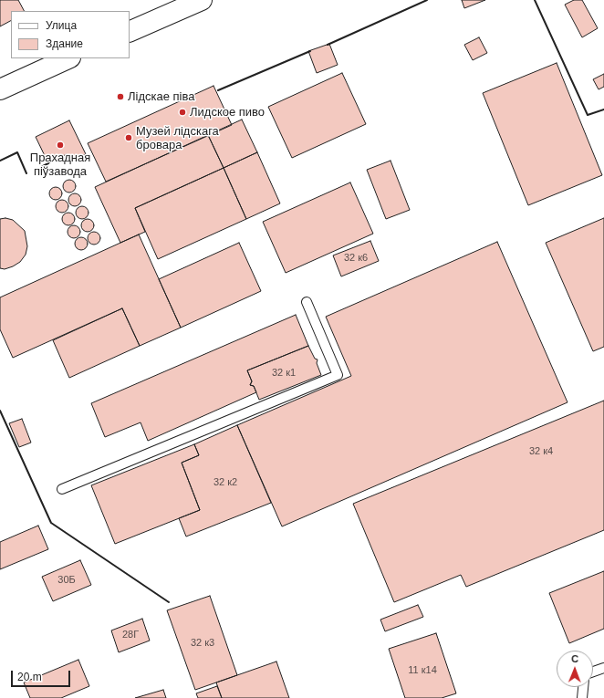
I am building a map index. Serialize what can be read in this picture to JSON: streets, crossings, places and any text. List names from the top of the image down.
{
  "places": [
    "Лідскае піва",
    "Лидское пиво",
    "Музей лідскага бровара",
    "Прахадная піўзавода"
  ],
  "house_numbers": [
    "32 к6",
    "32 к1",
    "32 к4",
    "32 к2",
    "30Б",
    "28Г",
    "32 к3",
    "11 к14"
  ],
  "legend": ["Улица", "Здание"],
  "scale_bar": "20 m",
  "north": "top"
}
